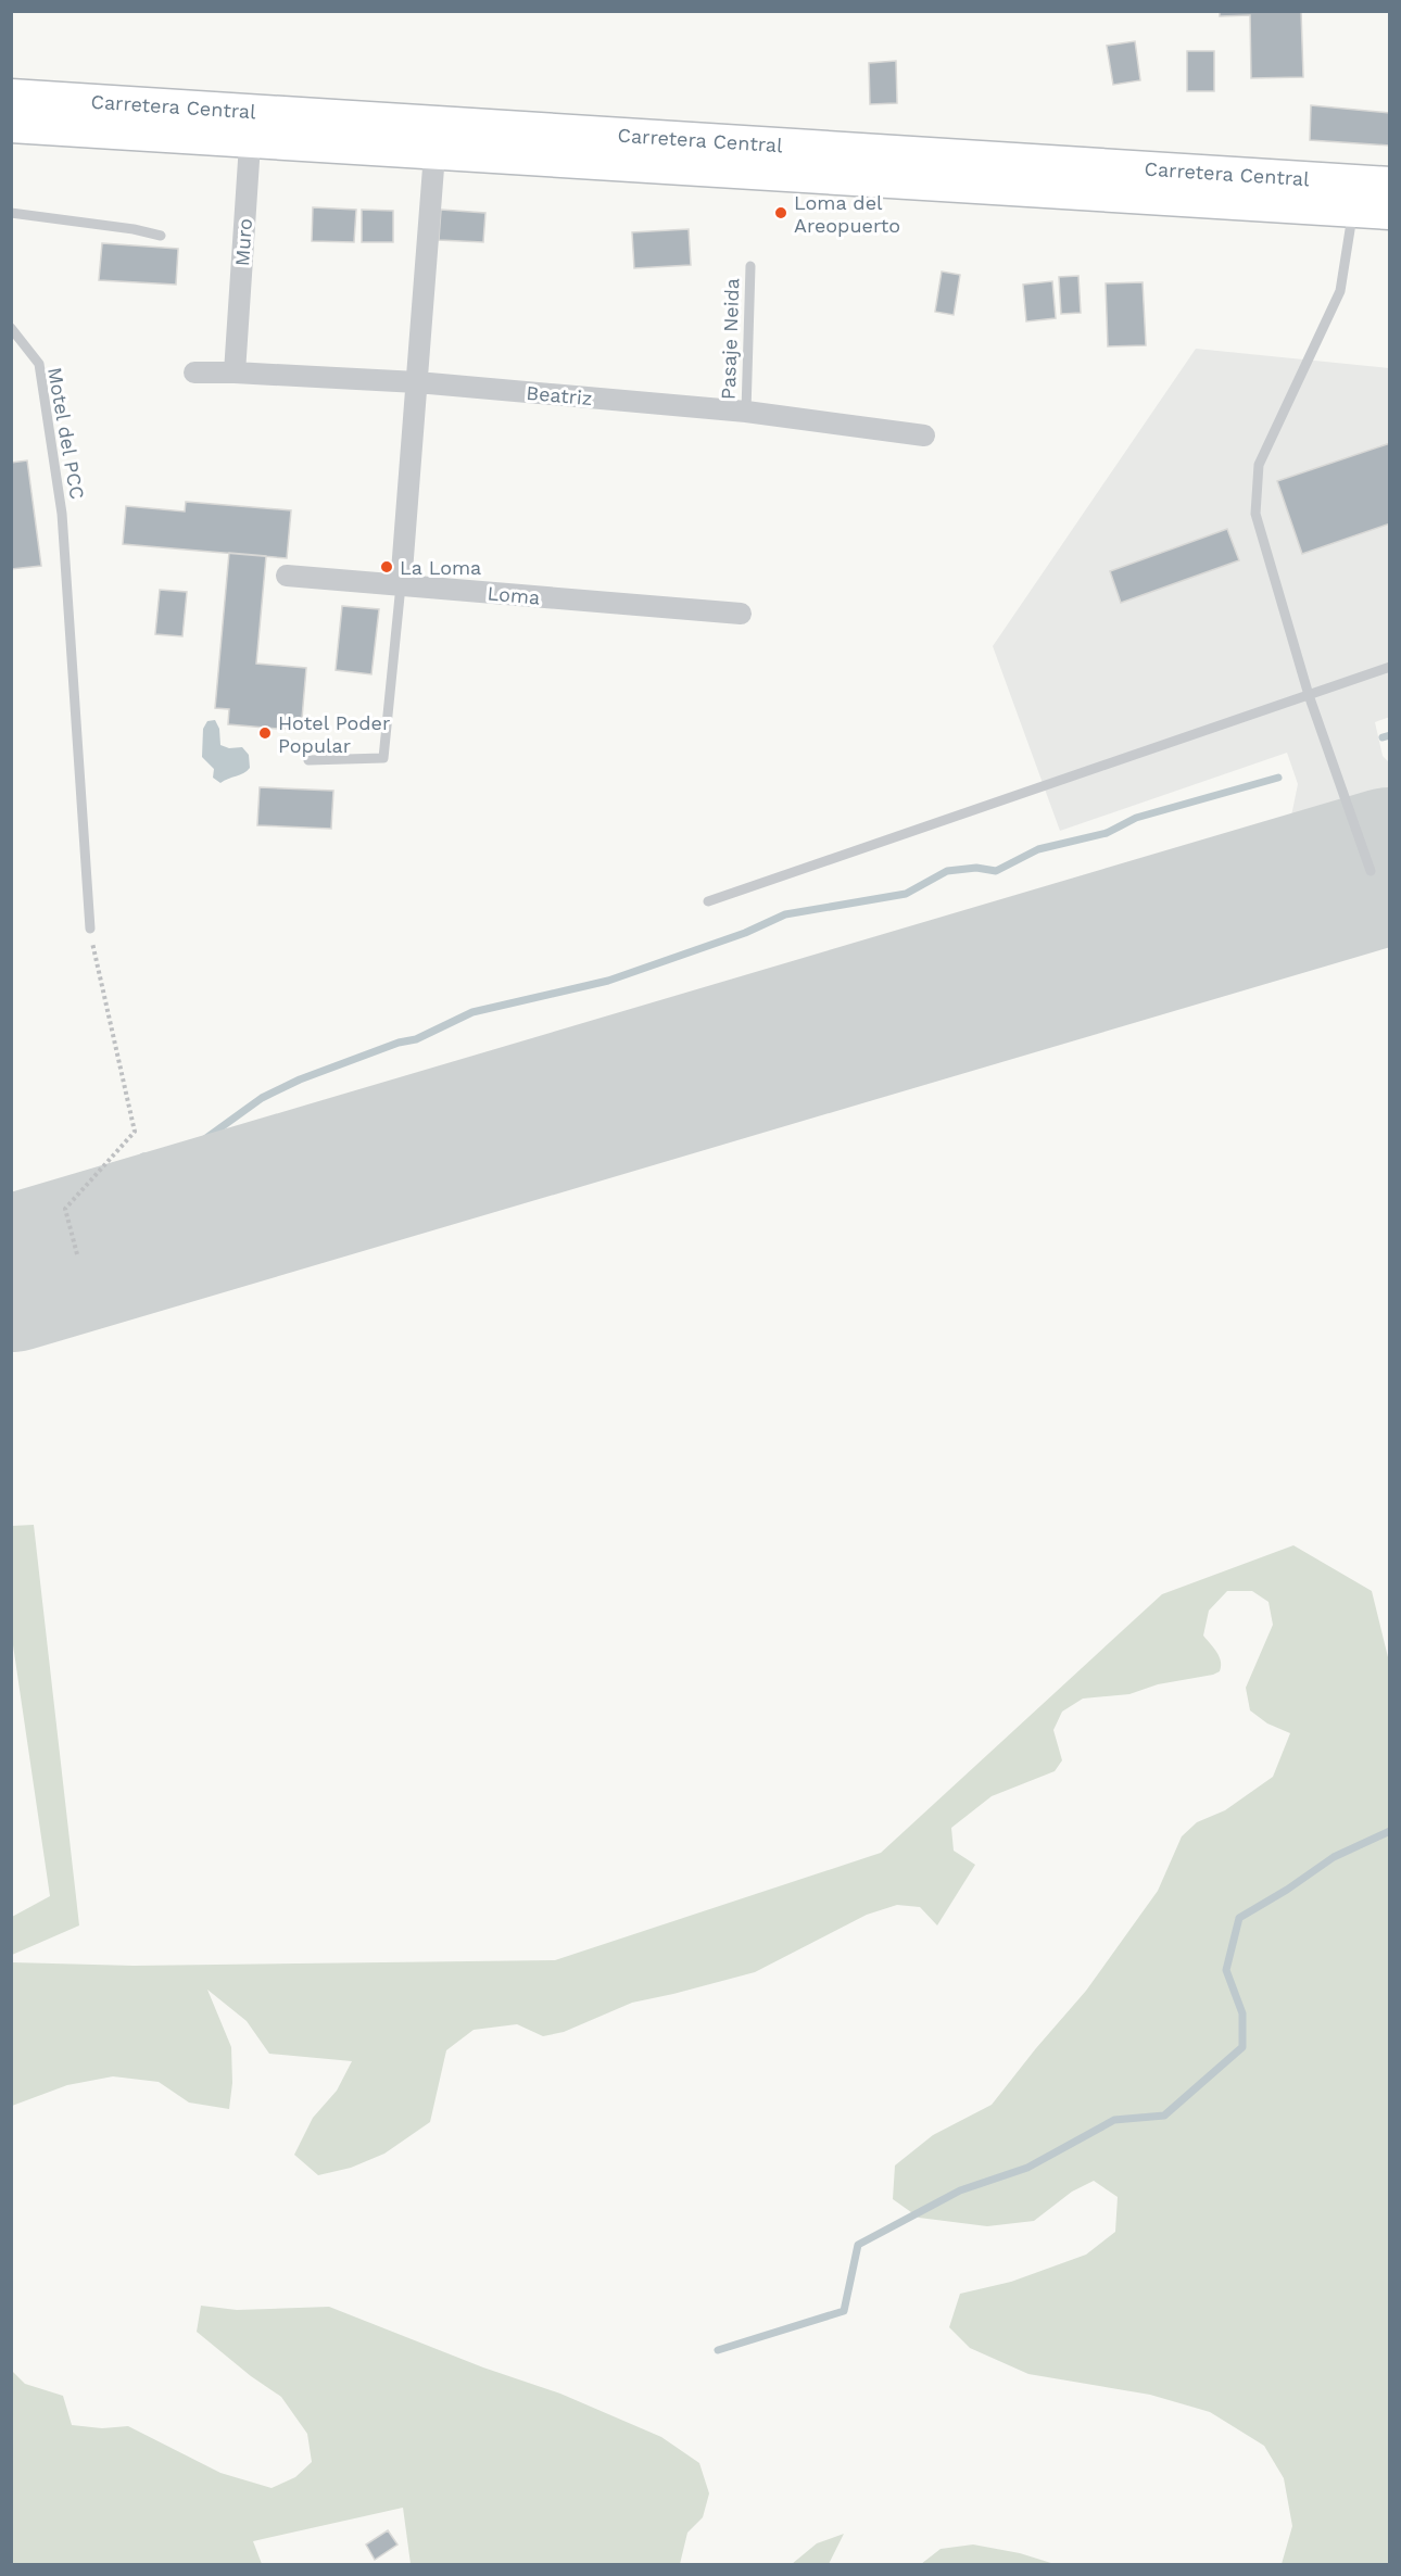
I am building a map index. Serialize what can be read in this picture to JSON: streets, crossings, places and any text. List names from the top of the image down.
{
  "streets": {
    "main road": ["Carretera Central"],
    "street": ["Muro", "Beatriz", "Loma"],
    "lane": ["Pasaje Neida", "Motel del PCC"]
  },
  "crossings": [
    ["Carretera Central", "Muro"],
    ["Muro", "Beatriz"],
    ["Pasaje Neida", "Beatriz"]
  ],
  "places": ["Loma del Areopuerto", "La Loma", "Hotel Poder Popular"]
}
